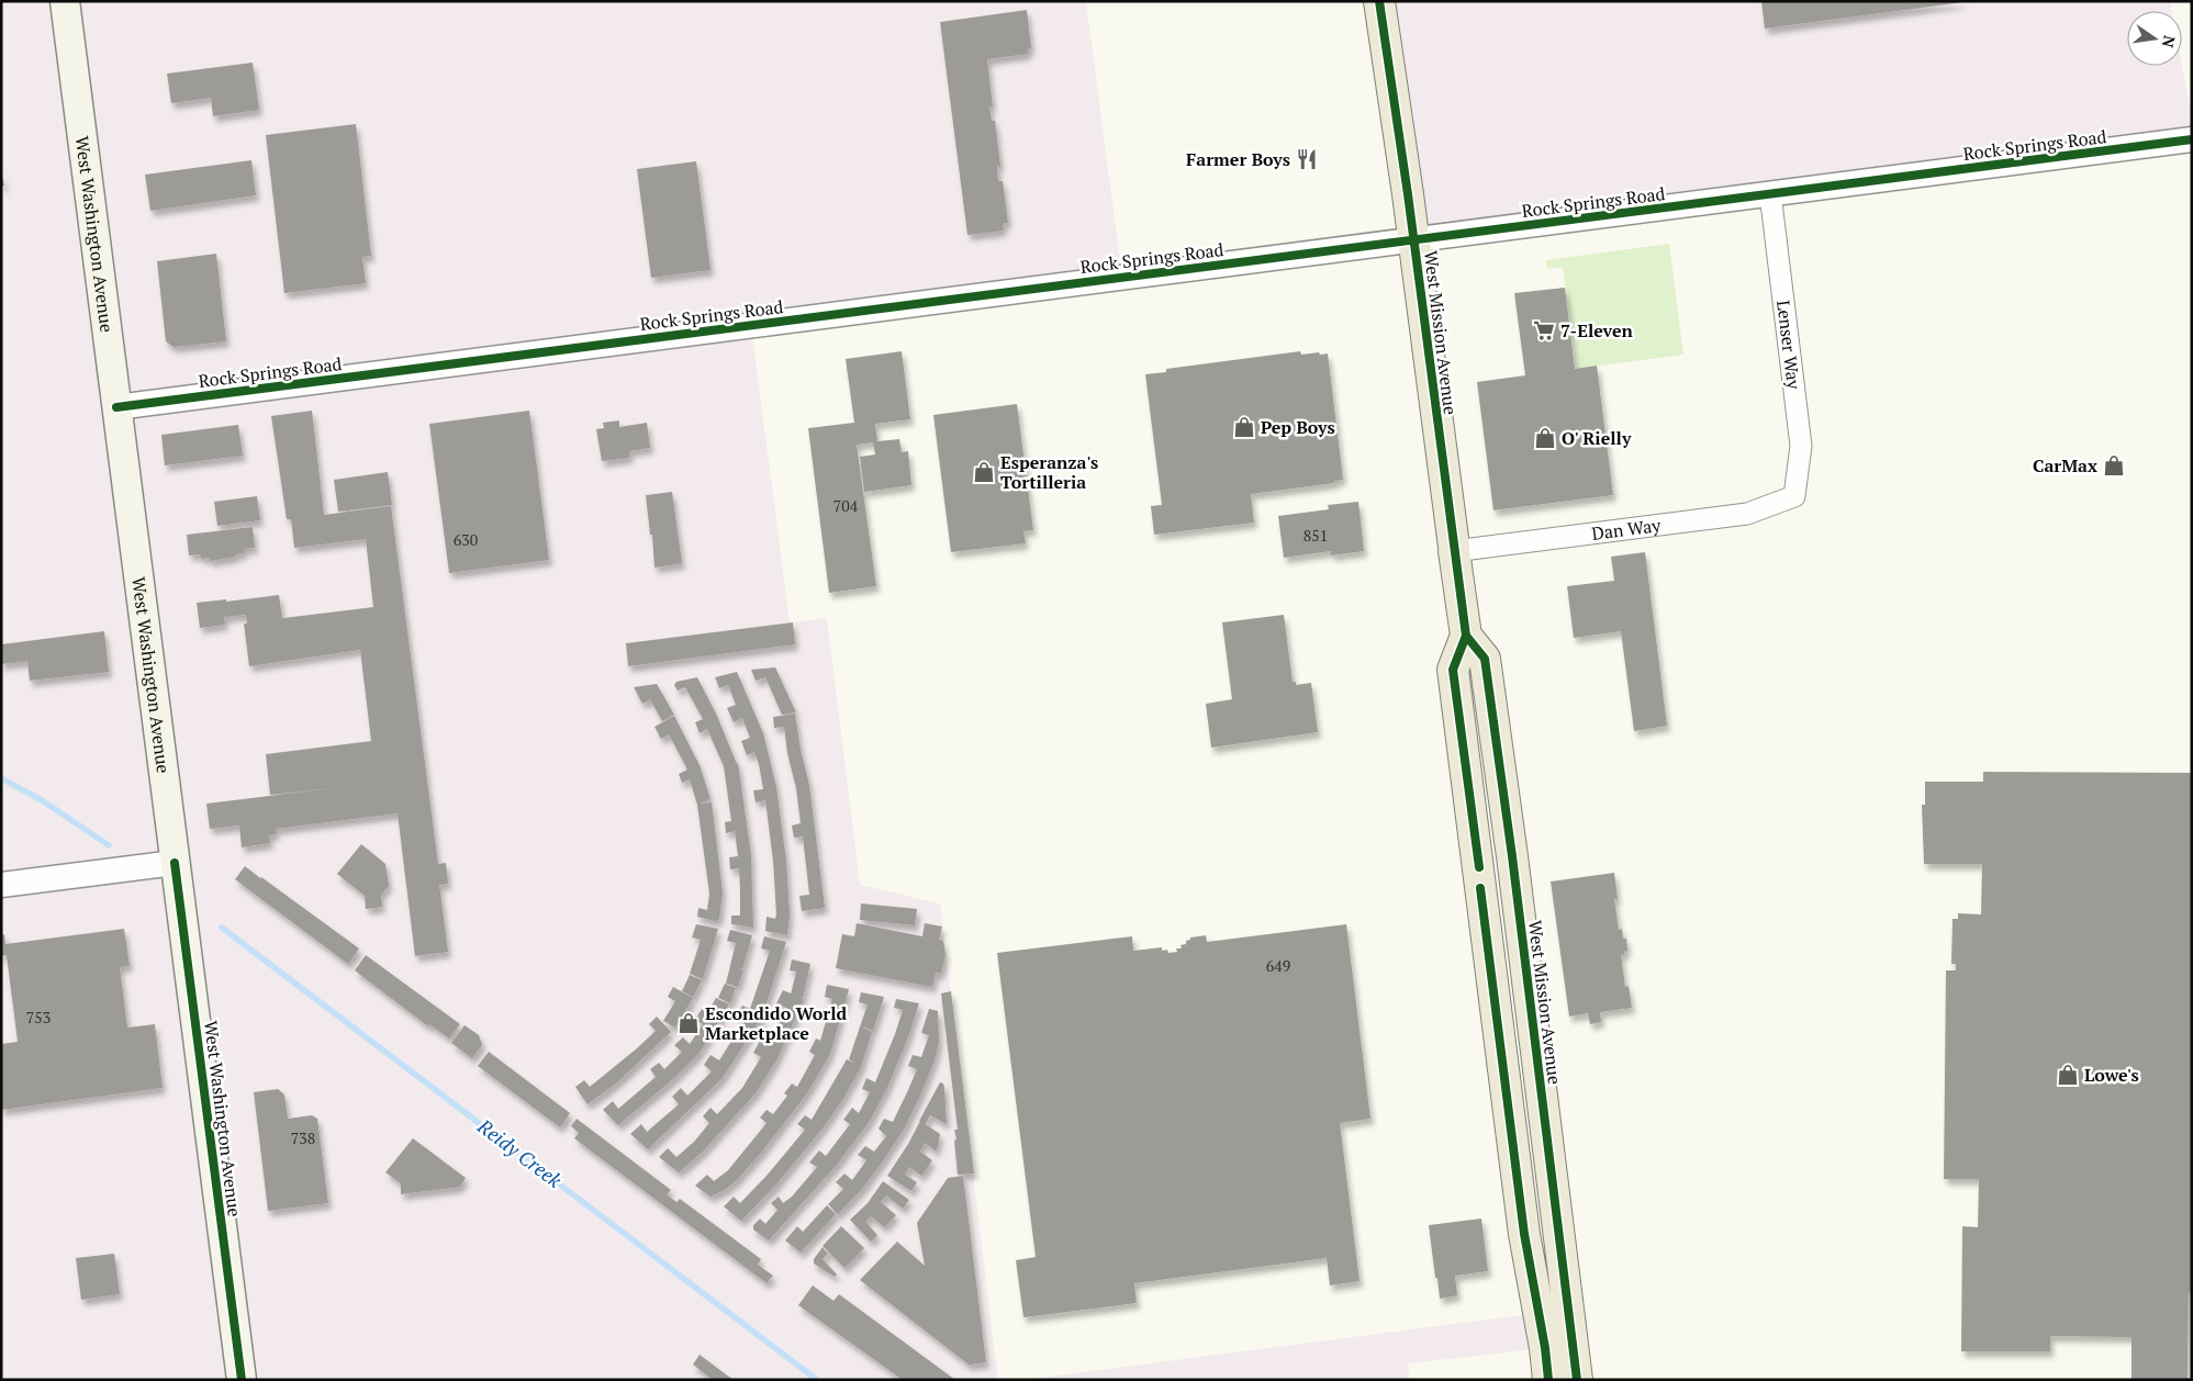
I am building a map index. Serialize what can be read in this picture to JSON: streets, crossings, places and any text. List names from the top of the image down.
{
  "streets": {
    "main road": ["West Washington Avenue", "West Mission Avenue"],
    "street": ["Rock Springs Road", "Lenser Way", "Dan Way"]
  },
  "crossings": [
    ["Rock Springs Road", "West Washington Avenue"],
    ["Rock Springs Road", "West Mission Avenue"],
    ["Rock Springs Road", "Lenser Way"],
    ["West Mission Avenue", "Dan Way"],
    ["Lenser Way", "Dan Way"]
  ],
  "water": ["Reidy Creek"],
  "places": {
    "restaurant": ["Farmer Boys"],
    "supermarket": ["7-Eleven"],
    "shop": [
      "Pep Boys",
      "O' Rielly",
      "CarMax",
      "Esperanza's Tortilleria",
      "Escondido World Marketplace",
      "Lowe's"
    ]
  },
  "house_numbers": [
    "704",
    "851",
    "630",
    "649",
    "753",
    "738"
  ],
  "north": "right"
}
